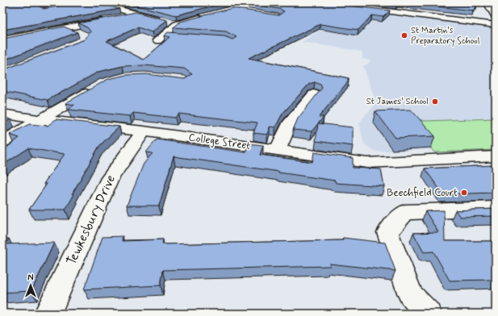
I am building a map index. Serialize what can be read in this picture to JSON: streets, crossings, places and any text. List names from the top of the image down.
{
  "streets": {
    "street": ["College Street", "Tewkesbury Drive"]
  },
  "crossings": [
    ["College Street", "Tewkesbury Drive"]
  ],
  "places": ["St Martin's Preparatory School", "St James' School", "Beechfield Court"],
  "north": "top"
}
